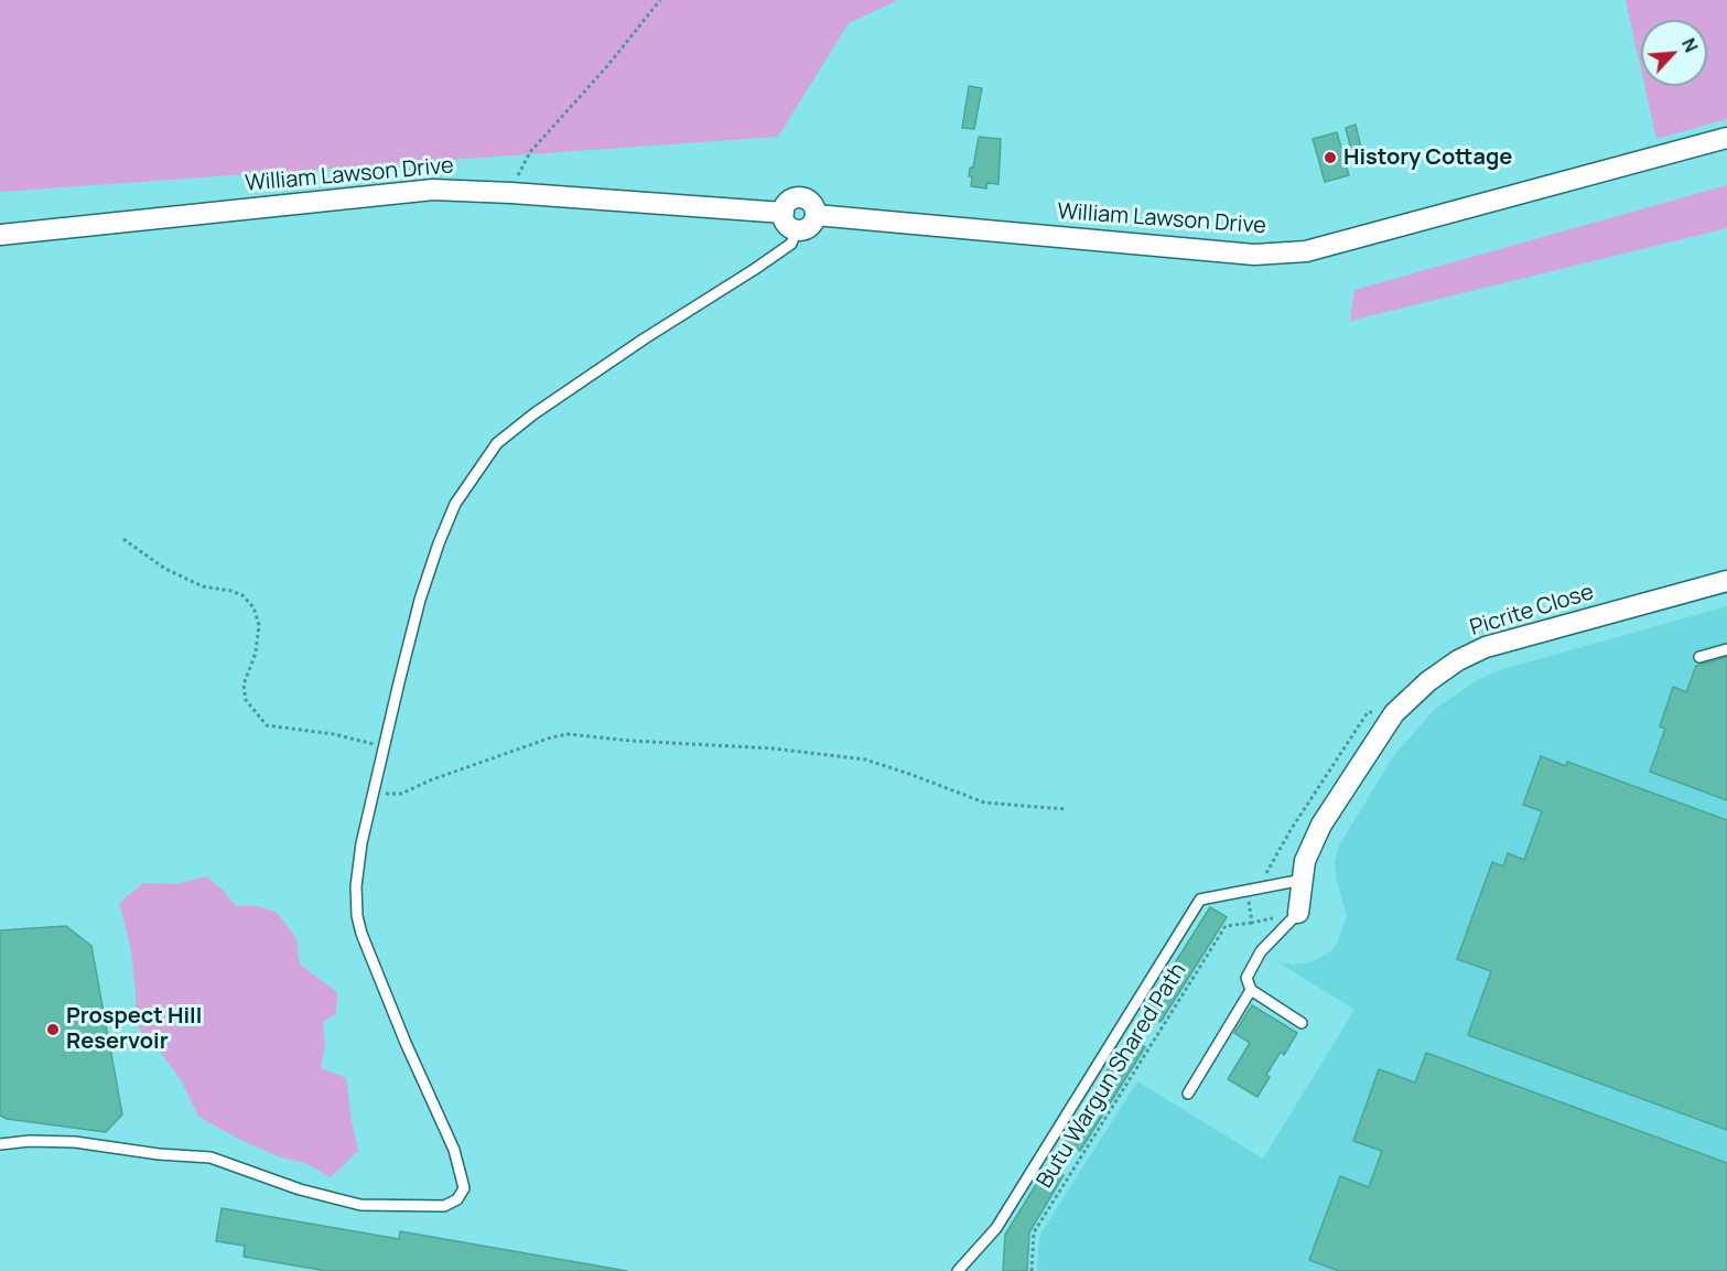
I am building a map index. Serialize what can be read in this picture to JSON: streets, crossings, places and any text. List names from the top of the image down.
{
  "streets": {
    "street": ["William Lawson Drive", "Picrite Close"],
    "path": ["Butu Wargun Shared Path"]
  },
  "places": ["History Cottage", "Prospect Hill Reservoir"],
  "north": "top right"
}
